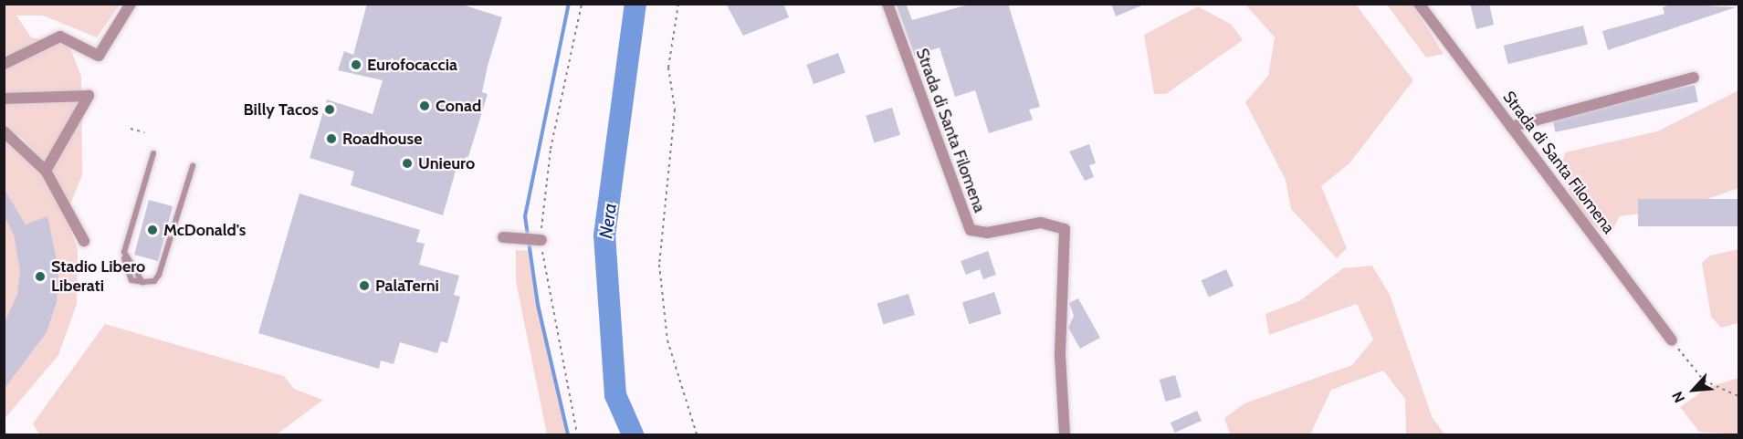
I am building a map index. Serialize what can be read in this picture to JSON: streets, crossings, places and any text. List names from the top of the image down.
{
  "streets": {
    "street": ["Strada di Santa Filomena"]
  },
  "water": ["Nera"],
  "places": [
    "Eurofocaccia",
    "Conad",
    "Billy Tacos",
    "Roadhouse",
    "Unieuro",
    "McDonald's",
    "Stadio Libero Liberati",
    "PalaTerni"
  ],
  "north": "bottom left"
}
